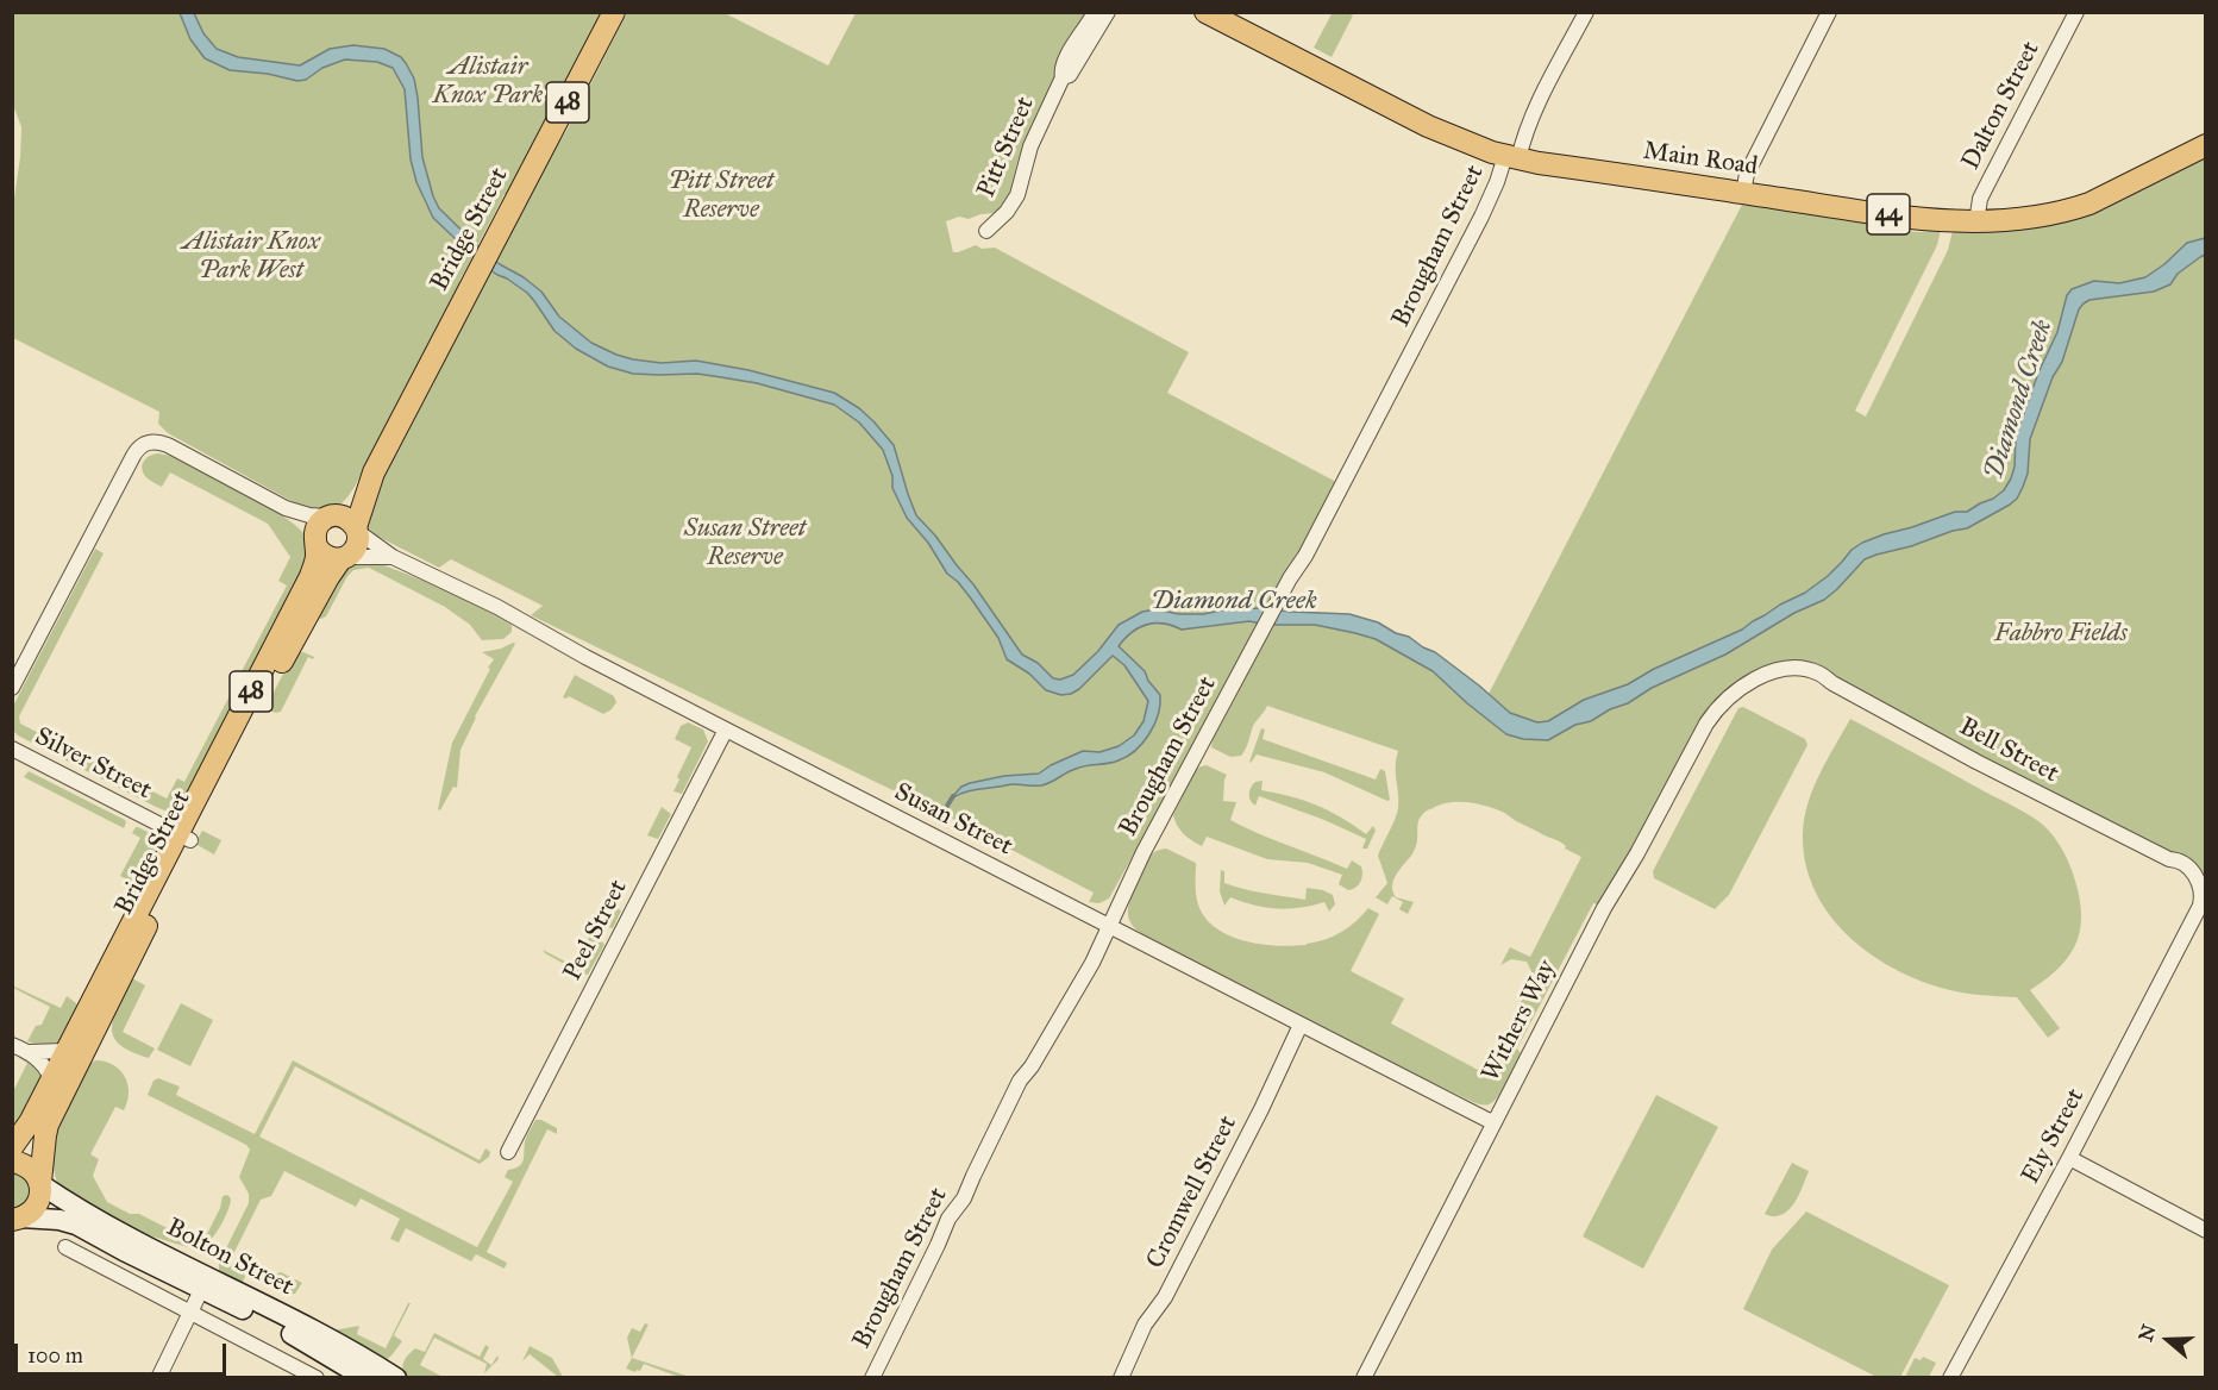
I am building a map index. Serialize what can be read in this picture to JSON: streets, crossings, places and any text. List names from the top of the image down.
{
  "streets": {
    "main road": [
      "48",
      "Main Road",
      "44",
      "Bridge Street",
      "Bolton Street"
    ],
    "street": [
      "Dalton Street",
      "Pitt Street",
      "Brougham Street",
      "Bell Street",
      "Silver Street",
      "Susan Street",
      "Peel Street",
      "Withers Way",
      "Ely Street",
      "Cromwell Street"
    ]
  },
  "crossings": [
    ["48", "Bridge Street"],
    ["48", "Susan Street"],
    ["48", "Bolton Street"],
    ["Dalton Street", "Main Road"],
    ["Main Road", "Brougham Street"],
    ["Bridge Street", "Silver Street"],
    ["Bridge Street", "Susan Street"],
    ["Bridge Street", "Bolton Street"],
    ["Brougham Street", "Susan Street"],
    ["Bell Street", "Withers Way"],
    ["Bell Street", "Ely Street"],
    ["Susan Street", "Peel Street"],
    ["Susan Street", "Withers Way"],
    ["Susan Street", "Cromwell Street"]
  ],
  "water": ["Diamond Creek"],
  "parks": [
    "Alistair Knox Park",
    "Pitt Street Reserve",
    "Alistair Knox Park West",
    "Susan Street Reserve",
    "Fabbro Fields"
  ],
  "scale_bar": "100 m",
  "north": "left"
}
